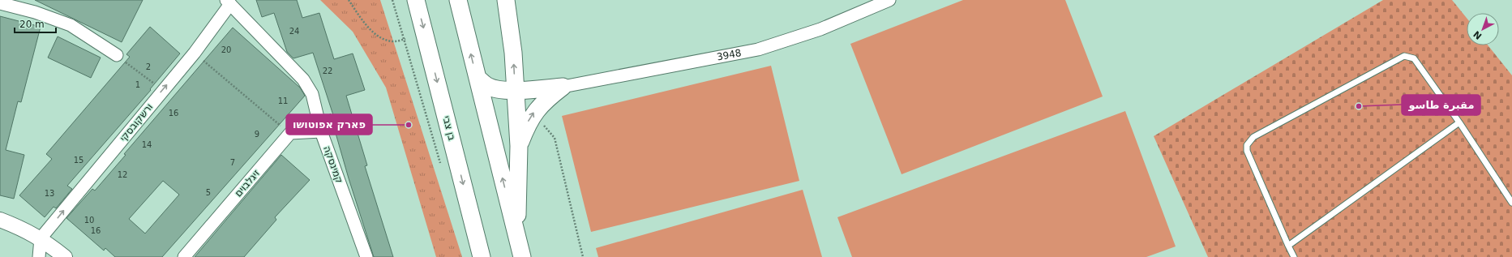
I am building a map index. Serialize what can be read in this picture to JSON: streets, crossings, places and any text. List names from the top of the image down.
{
  "streets": {
    "main road": ["בן צבי"],
    "street": [
      "3948",
      "ורשקובסקי",
      "קמינסקה",
      "זיגלבוים"
    ]
  },
  "crossings": [
    ["ורשקובסקי", "קמינסקה"]
  ],
  "one_way": ["ורשקובסקי"],
  "places": ["مقبرة طاسو", "פארק אפוטושו"],
  "house_numbers": [
    "24",
    "20",
    "2",
    "22",
    "1",
    "11",
    "16",
    "9",
    "14",
    "15",
    "7",
    "12",
    "5",
    "13",
    "10",
    "16"
  ],
  "scale_bar": "20 m",
  "north": "bottom left"
}
